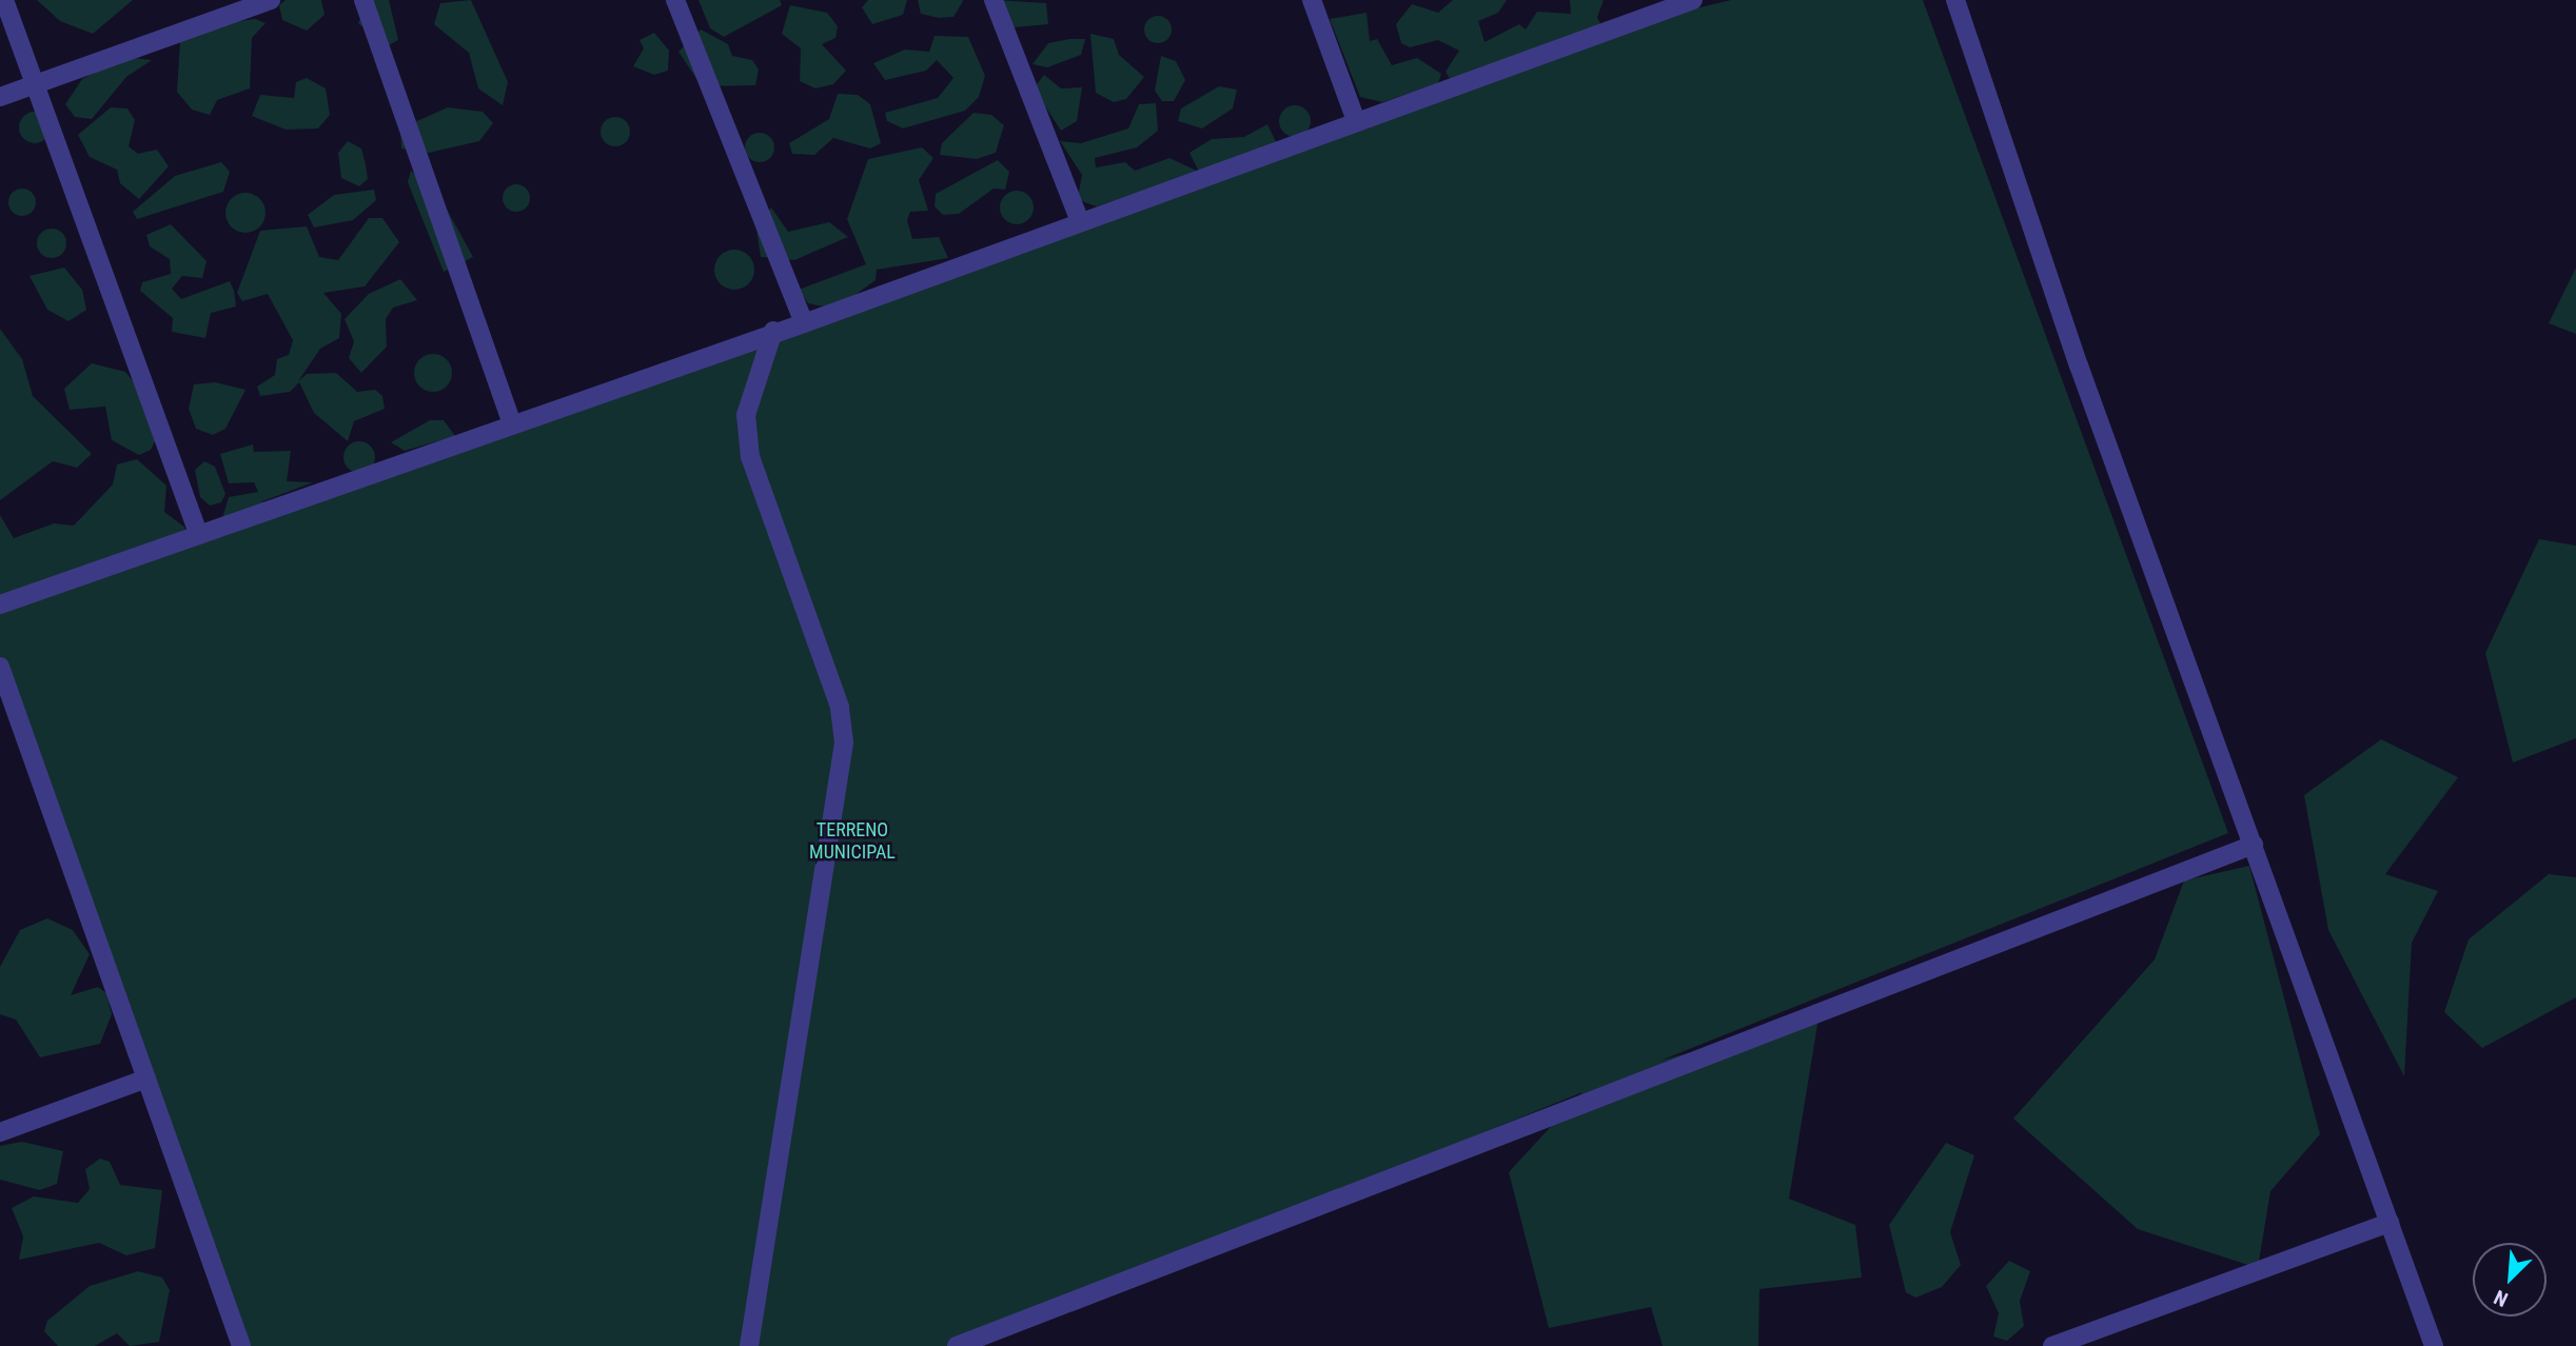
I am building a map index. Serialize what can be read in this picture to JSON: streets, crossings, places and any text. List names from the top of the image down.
{
  "parks": ["TERRENO MUNICIPAL"],
  "north": "bottom left"
}
